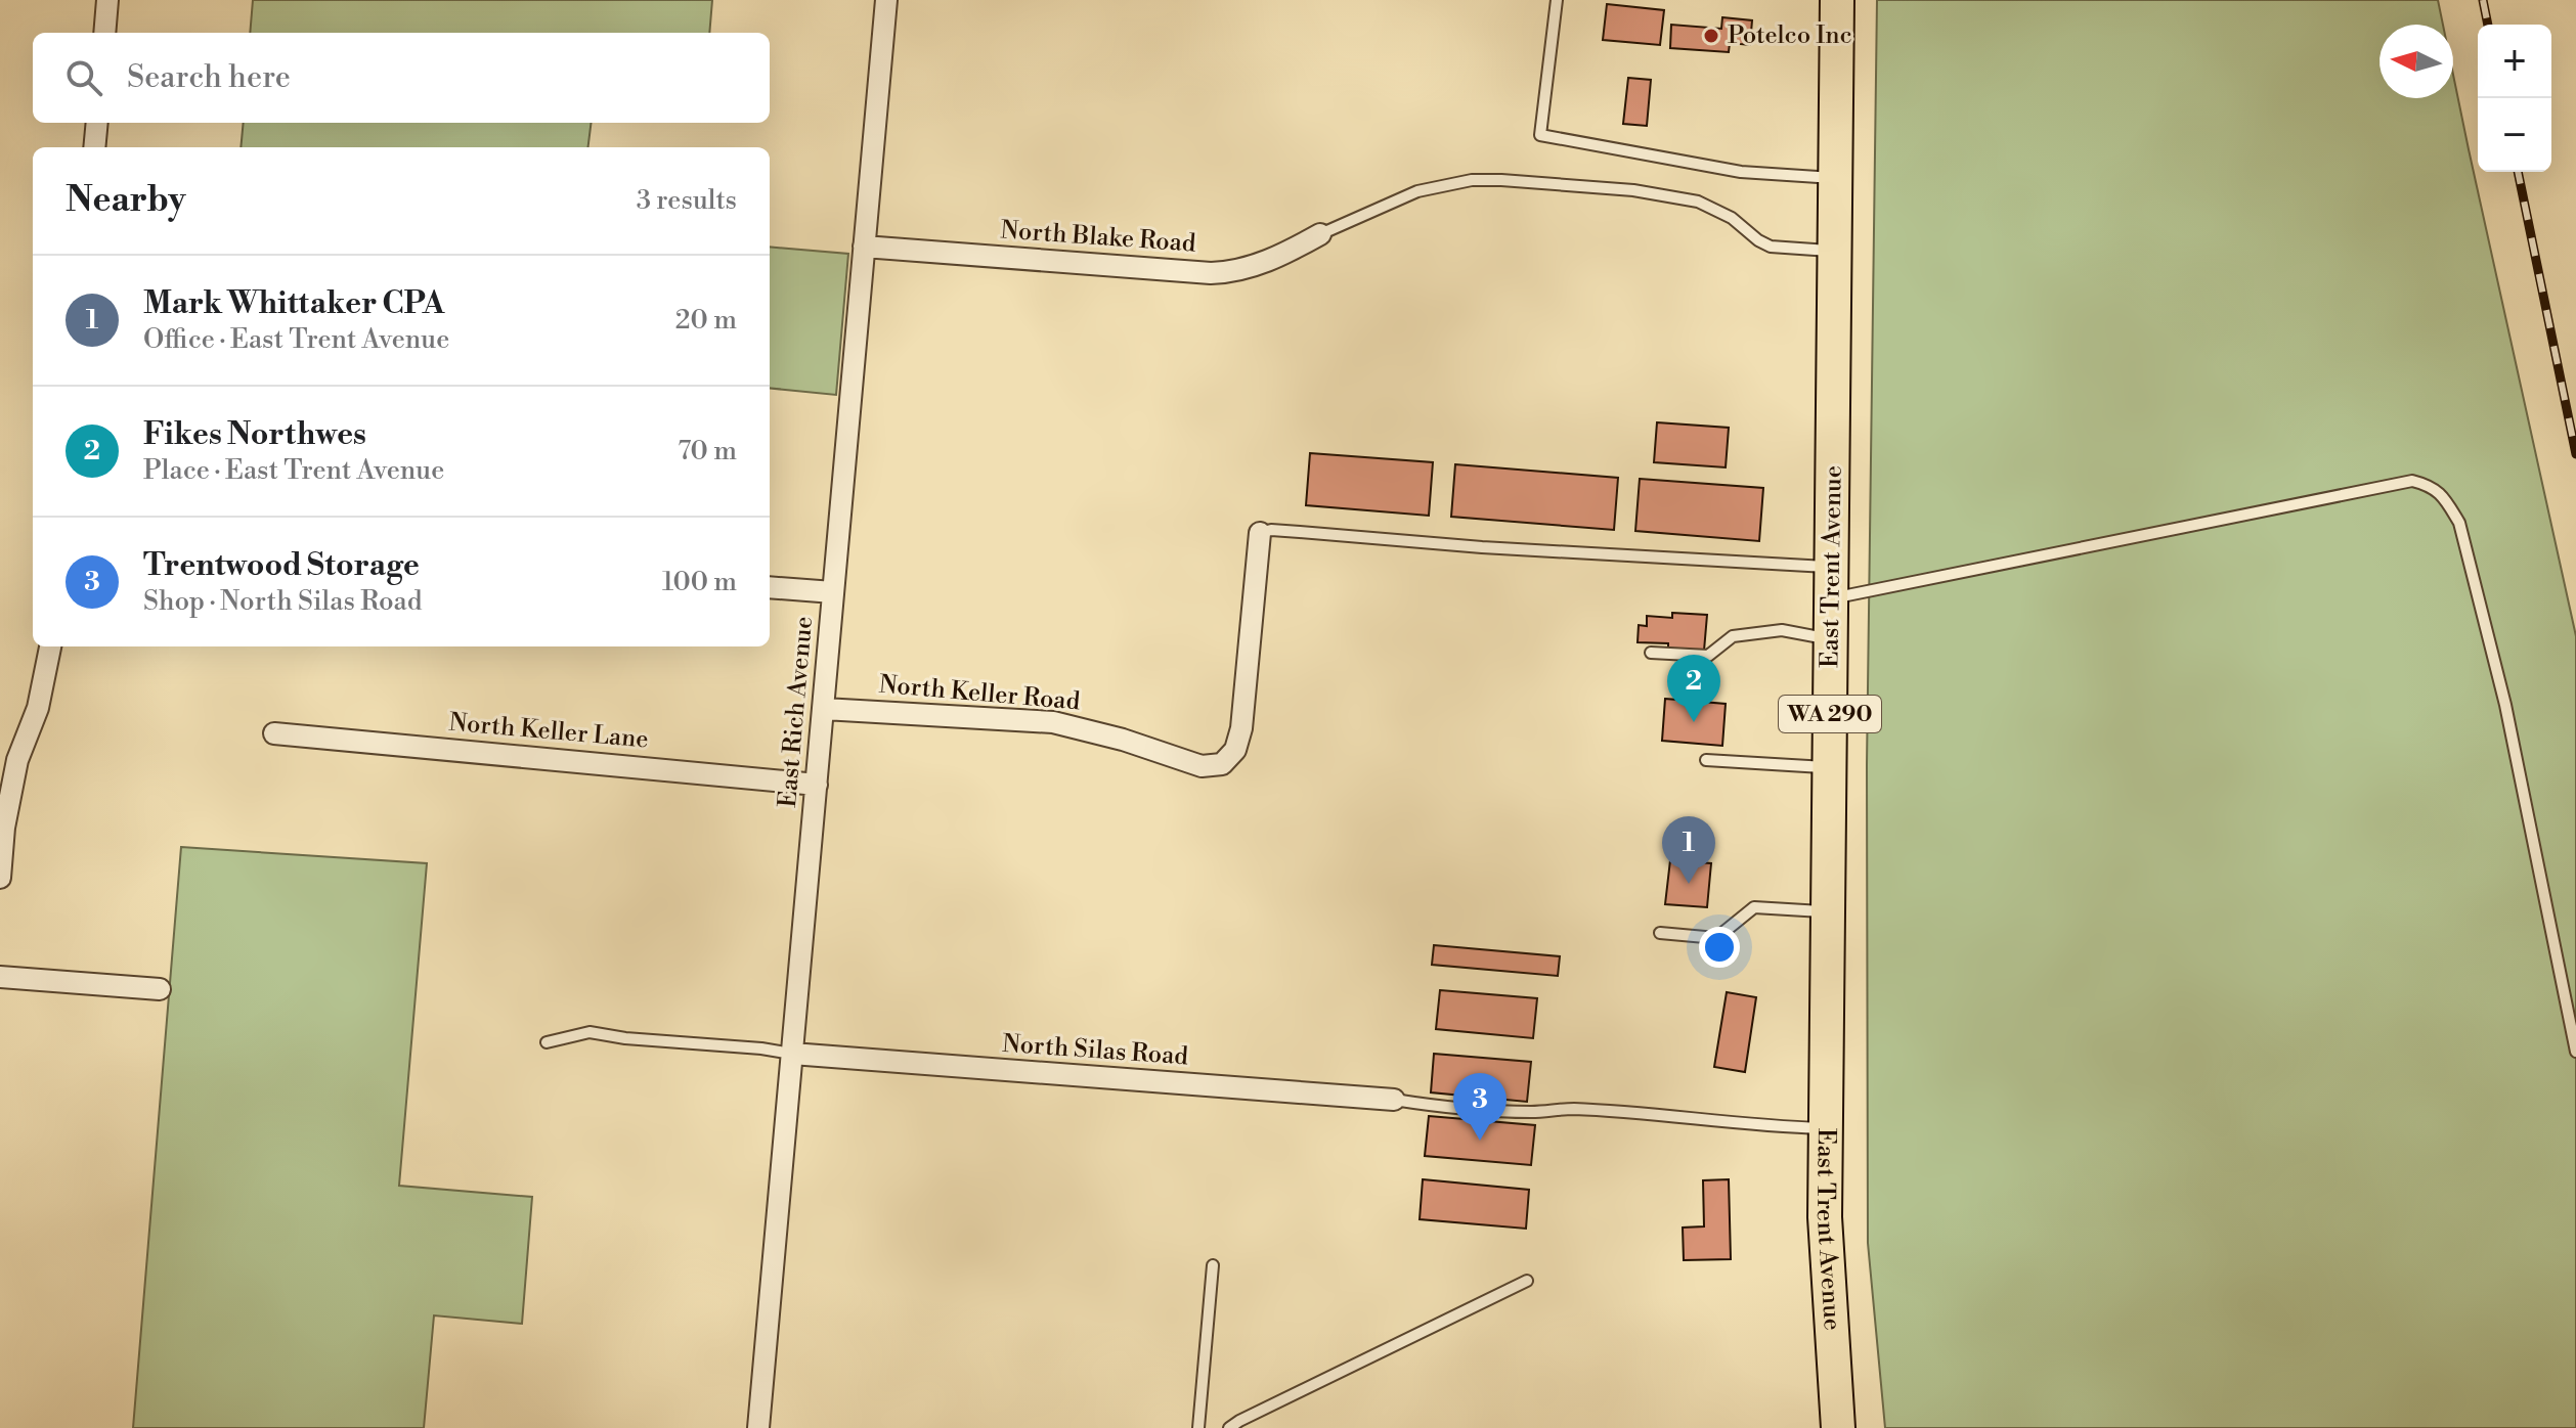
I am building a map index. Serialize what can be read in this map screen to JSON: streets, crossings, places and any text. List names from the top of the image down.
{
  "streets": {
    "main road": ["East Trent Avenue", "WA 290"],
    "street": [
      "North Blake Road",
      "North Keller Road",
      "East Rich Avenue",
      "North Keller Lane",
      "North Silas Road"
    ]
  },
  "crossings": [
    ["North Blake Road", "East Rich Avenue"],
    ["North Keller Road", "East Rich Avenue"],
    ["East Rich Avenue", "North Keller Lane"],
    ["East Rich Avenue", "North Silas Road"]
  ],
  "places": ["Potelco Inc"],
  "north": "left",
  "page": {
    "map_buttons": ["+", "−"],
    "search": "Search here",
    "heading": ["Nearby", "3 results"],
    "list": [
      {
        "mark": "1",
        "name": "Mark Whittaker CPA",
        "note": "Office · East Trent Avenue",
        "value": "20 m"
      },
      {
        "mark": "2",
        "name": "Fikes Northwes",
        "note": "Place · East Trent Avenue",
        "value": "70 m"
      },
      {
        "mark": "3",
        "name": "Trentwood Storage",
        "note": "Shop · North Silas Road",
        "value": "100 m"
      }
    ],
    "pins": ["2", "1", "3"]
  }
}
